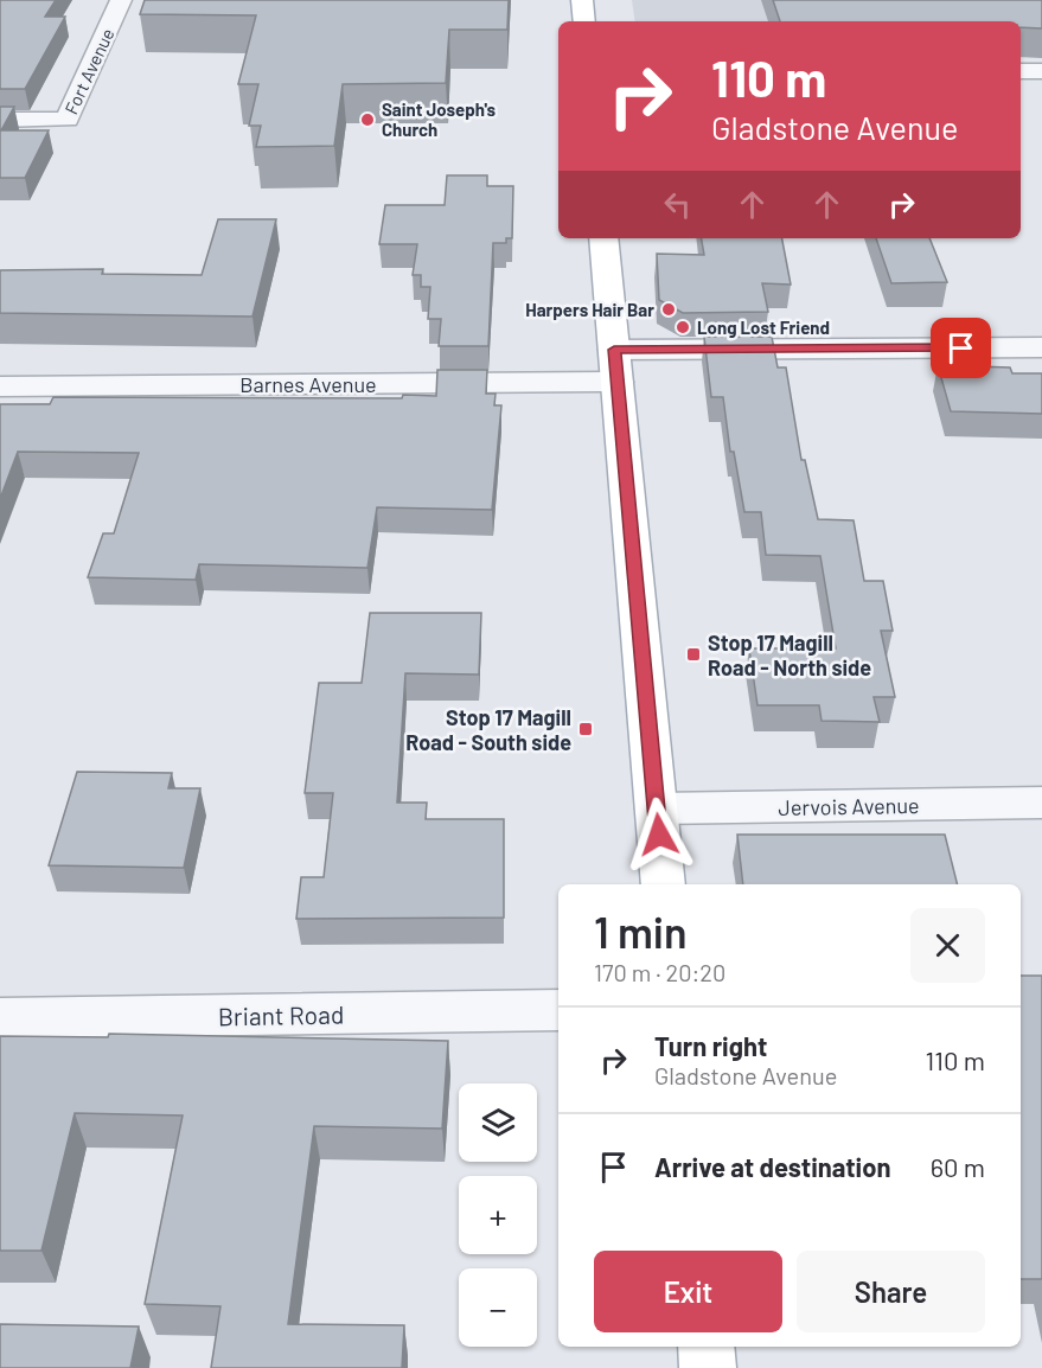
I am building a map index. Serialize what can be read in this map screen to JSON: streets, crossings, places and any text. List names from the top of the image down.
{
  "streets": {
    "street": [
      "Fort Avenue",
      "Barnes Avenue",
      "Jervois Avenue",
      "Briant Road"
    ]
  },
  "places": {
    "other": ["Saint Joseph's Church", "Harpers Hair Bar", "Long Lost Friend"],
    "transit": ["Stop 17 Magill Road - North side", "Stop 17 Magill Road - South side"]
  },
  "page": {
    "turn": ["110 m", "Gladstone Avenue"],
    "heading": ["1 min", "170 m · 20:20"],
    "list": [
      {
        "name": "Turn right",
        "note": "Gladstone Avenue",
        "value": "110 m"
      },
      {
        "name": "Arrive at destination",
        "value": "60 m"
      }
    ],
    "map_buttons": ["+", "−"],
    "buttons": ["Exit", "Share"]
  }
}
